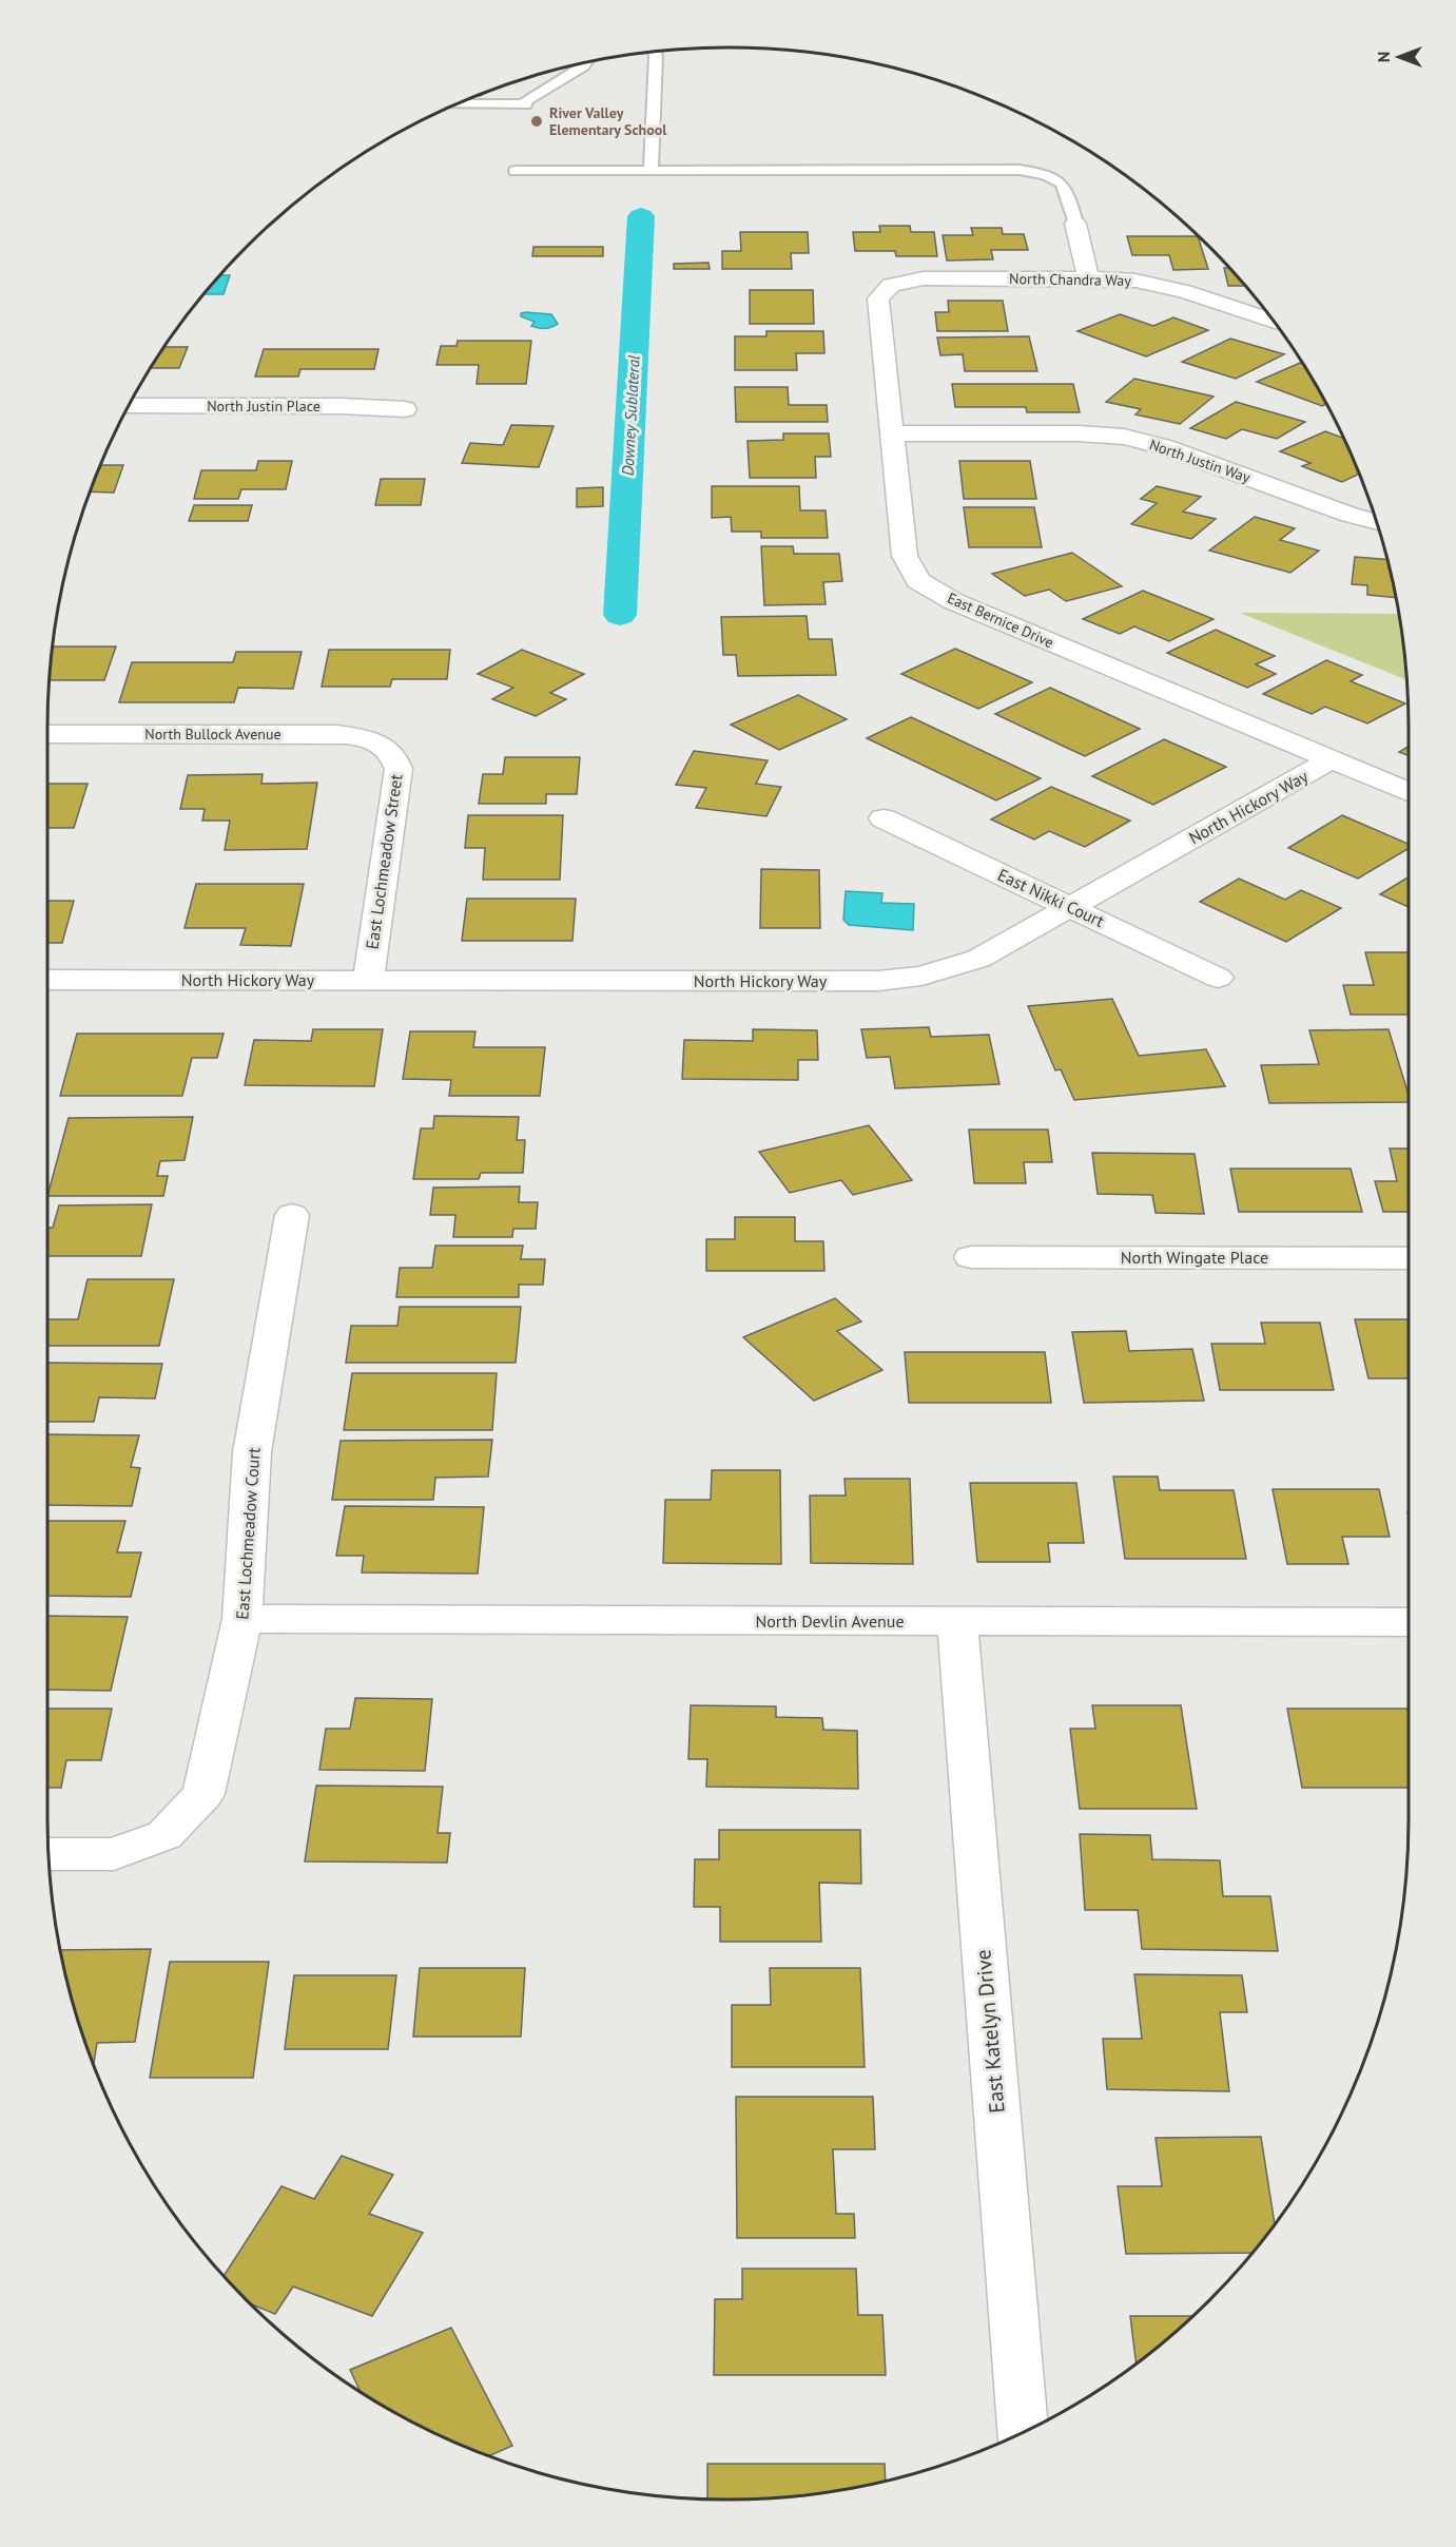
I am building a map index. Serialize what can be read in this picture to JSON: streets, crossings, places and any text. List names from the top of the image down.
{
  "streets": {
    "street": [
      "North Chandra Way",
      "North Justin Place",
      "North Justin Way",
      "East Bernice Drive",
      "North Bullock Avenue",
      "North Hickory Way",
      "East Lochmeadow Street",
      "East Nikki Court",
      "North Wingate Place",
      "East Lochmeadow Court",
      "North Devlin Avenue",
      "East Katelyn Drive"
    ]
  },
  "crossings": [
    ["North Chandra Way", "East Bernice Drive"],
    ["North Justin Way", "East Bernice Drive"],
    ["East Bernice Drive", "North Hickory Way"],
    ["North Bullock Avenue", "East Lochmeadow Street"],
    ["North Hickory Way", "East Lochmeadow Street"],
    ["North Hickory Way", "East Nikki Court"],
    ["East Lochmeadow Court", "North Devlin Avenue"],
    ["North Devlin Avenue", "East Katelyn Drive"]
  ],
  "water": ["Downey Sublateral"],
  "places": ["River Valley Elementary School"],
  "north": "left"
}
